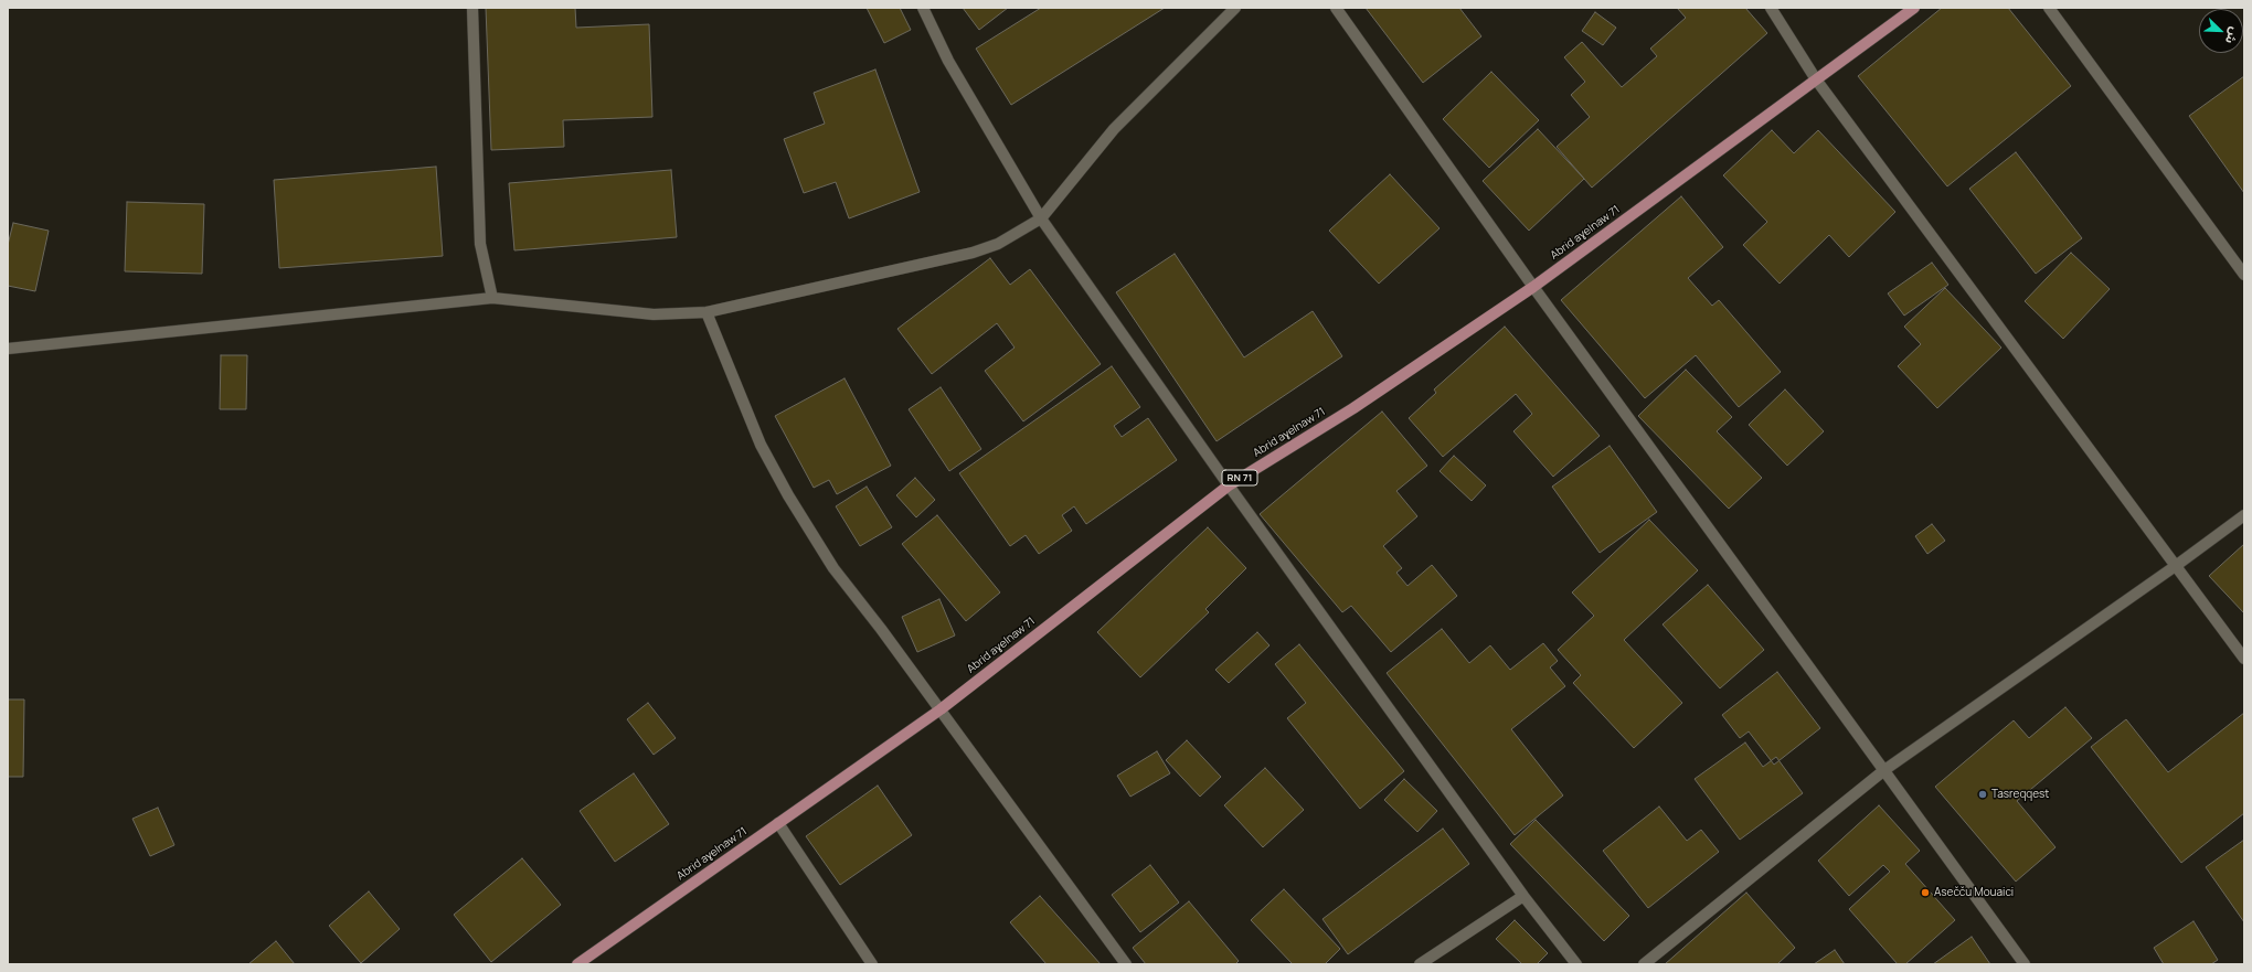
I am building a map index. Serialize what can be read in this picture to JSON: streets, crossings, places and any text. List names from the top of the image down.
{
  "streets": {
    "main road": ["Abrid aɣelnaw 71", "RN 71"]
  },
  "places": ["Tasreqqest", "Asečču Mouaici"],
  "north": "bottom right"
}
